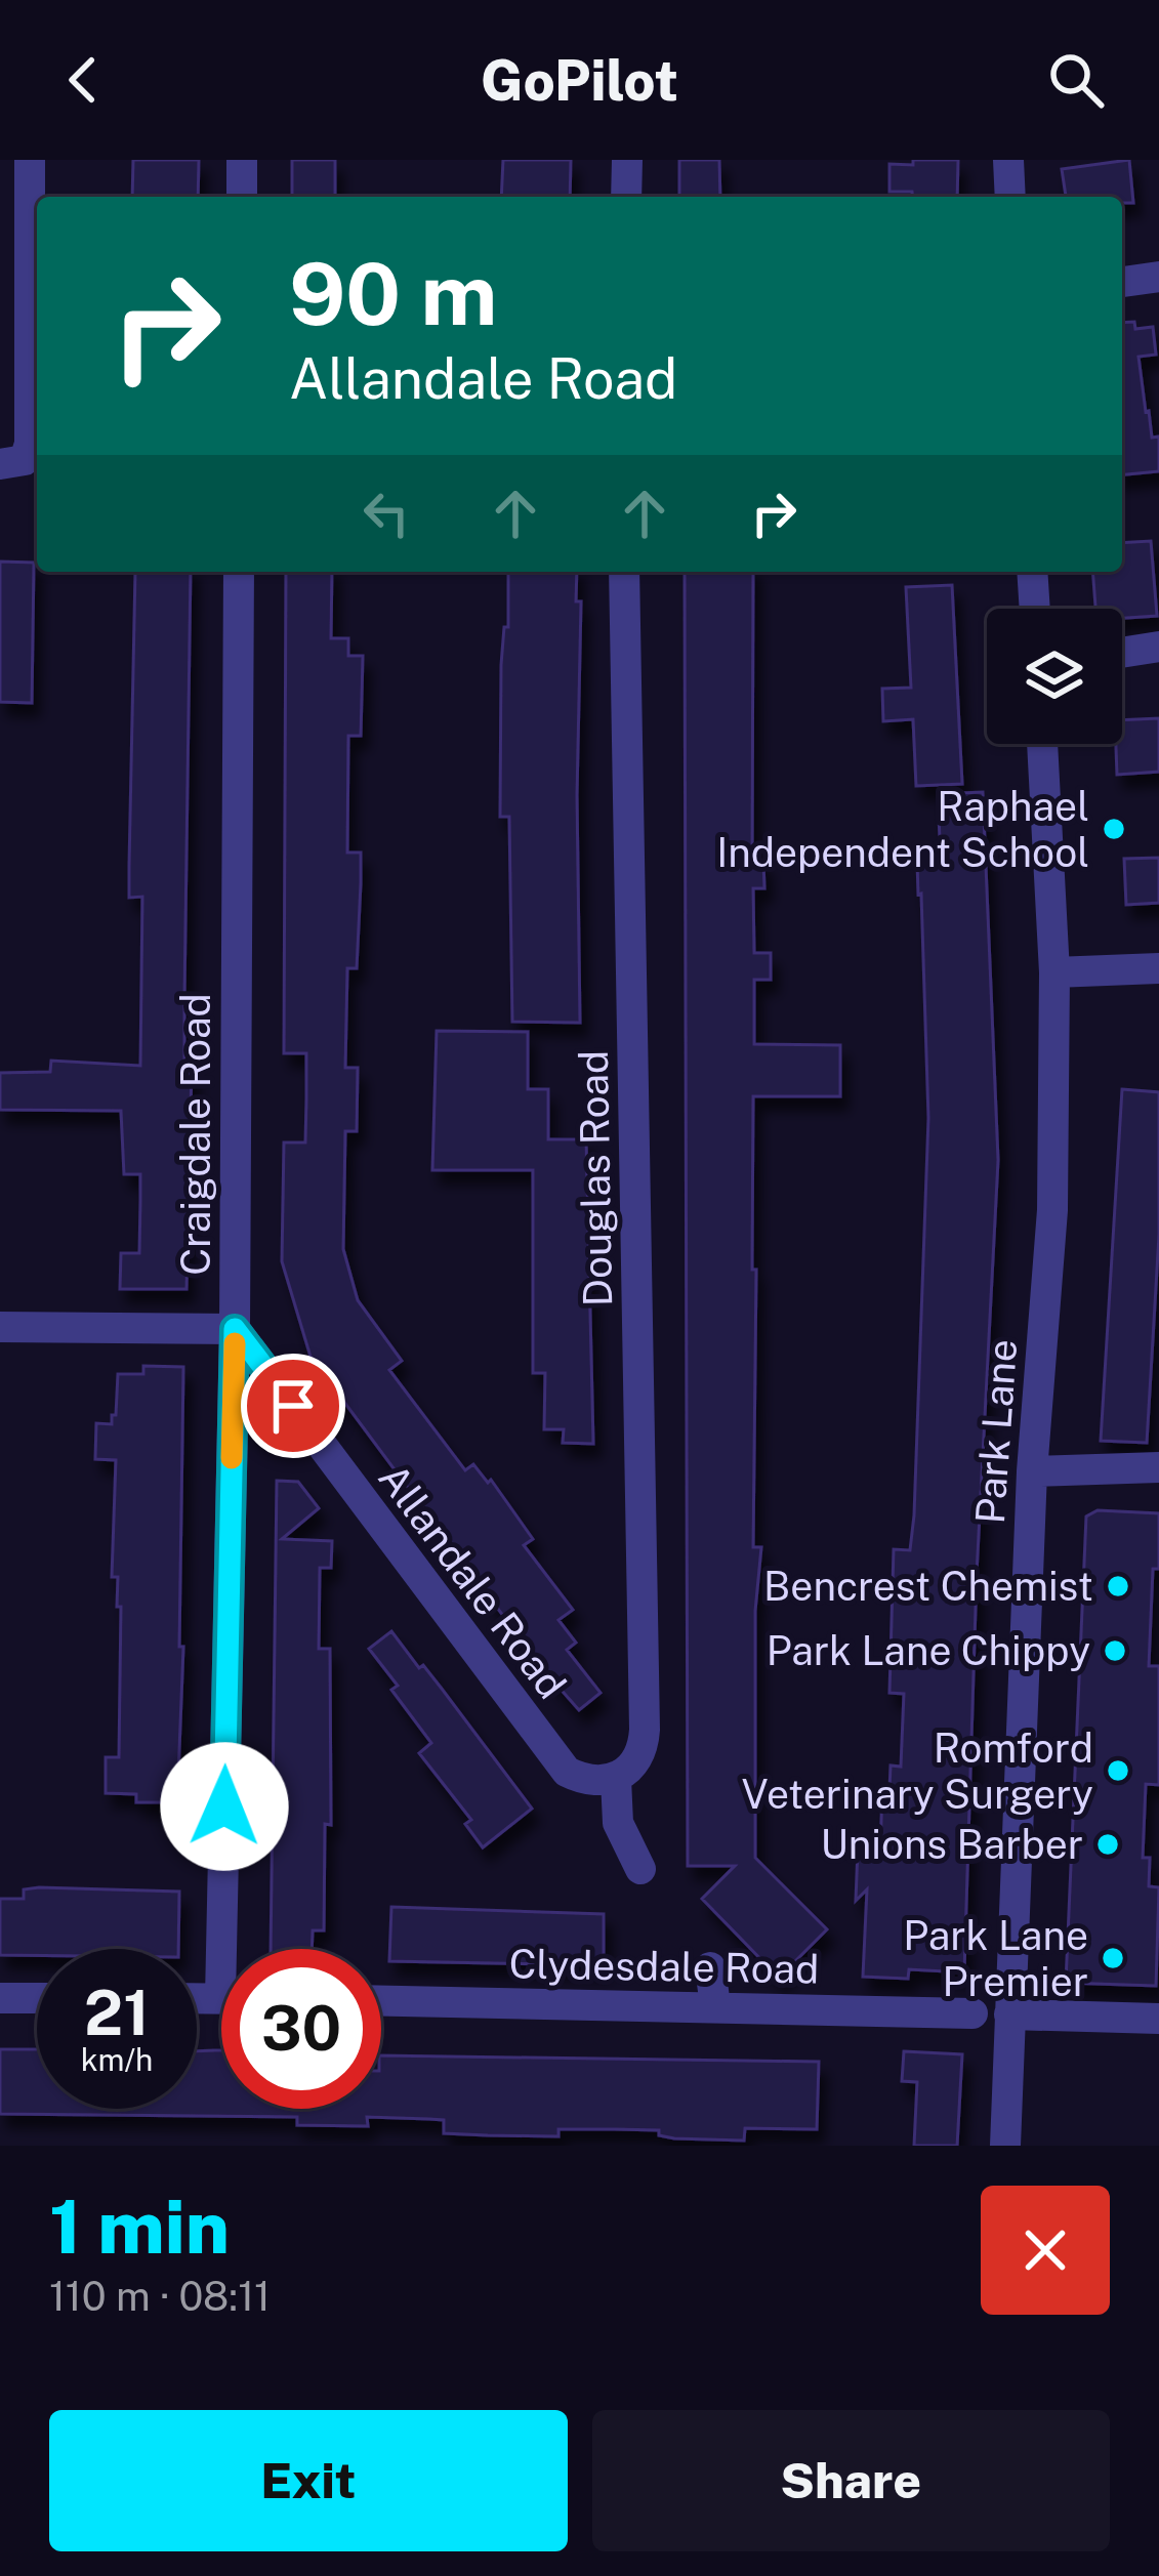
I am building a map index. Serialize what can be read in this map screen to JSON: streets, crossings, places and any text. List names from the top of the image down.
{
  "streets": {
    "street": [
      "Craigdale Road",
      "Douglas Road",
      "Park Lane",
      "Allandale Road",
      "Clydesdale Road"
    ]
  },
  "crossings": [
    ["Craigdale Road", "Allandale Road"],
    ["Douglas Road", "Allandale Road"]
  ],
  "places": [
    "Raphael Independent School",
    "Bencrest Chemist",
    "Park Lane Chippy",
    "Romford Veterinary Surgery",
    "Unions Barber",
    "Park Lane Premier"
  ],
  "page": {
    "header": "GoPilot",
    "turn": ["90 m", "Allandale Road"],
    "speed": "21 km/h",
    "limit": "30",
    "heading": ["1 min", "110 m · 08:11"],
    "buttons": ["Exit", "Share"]
  }
}
